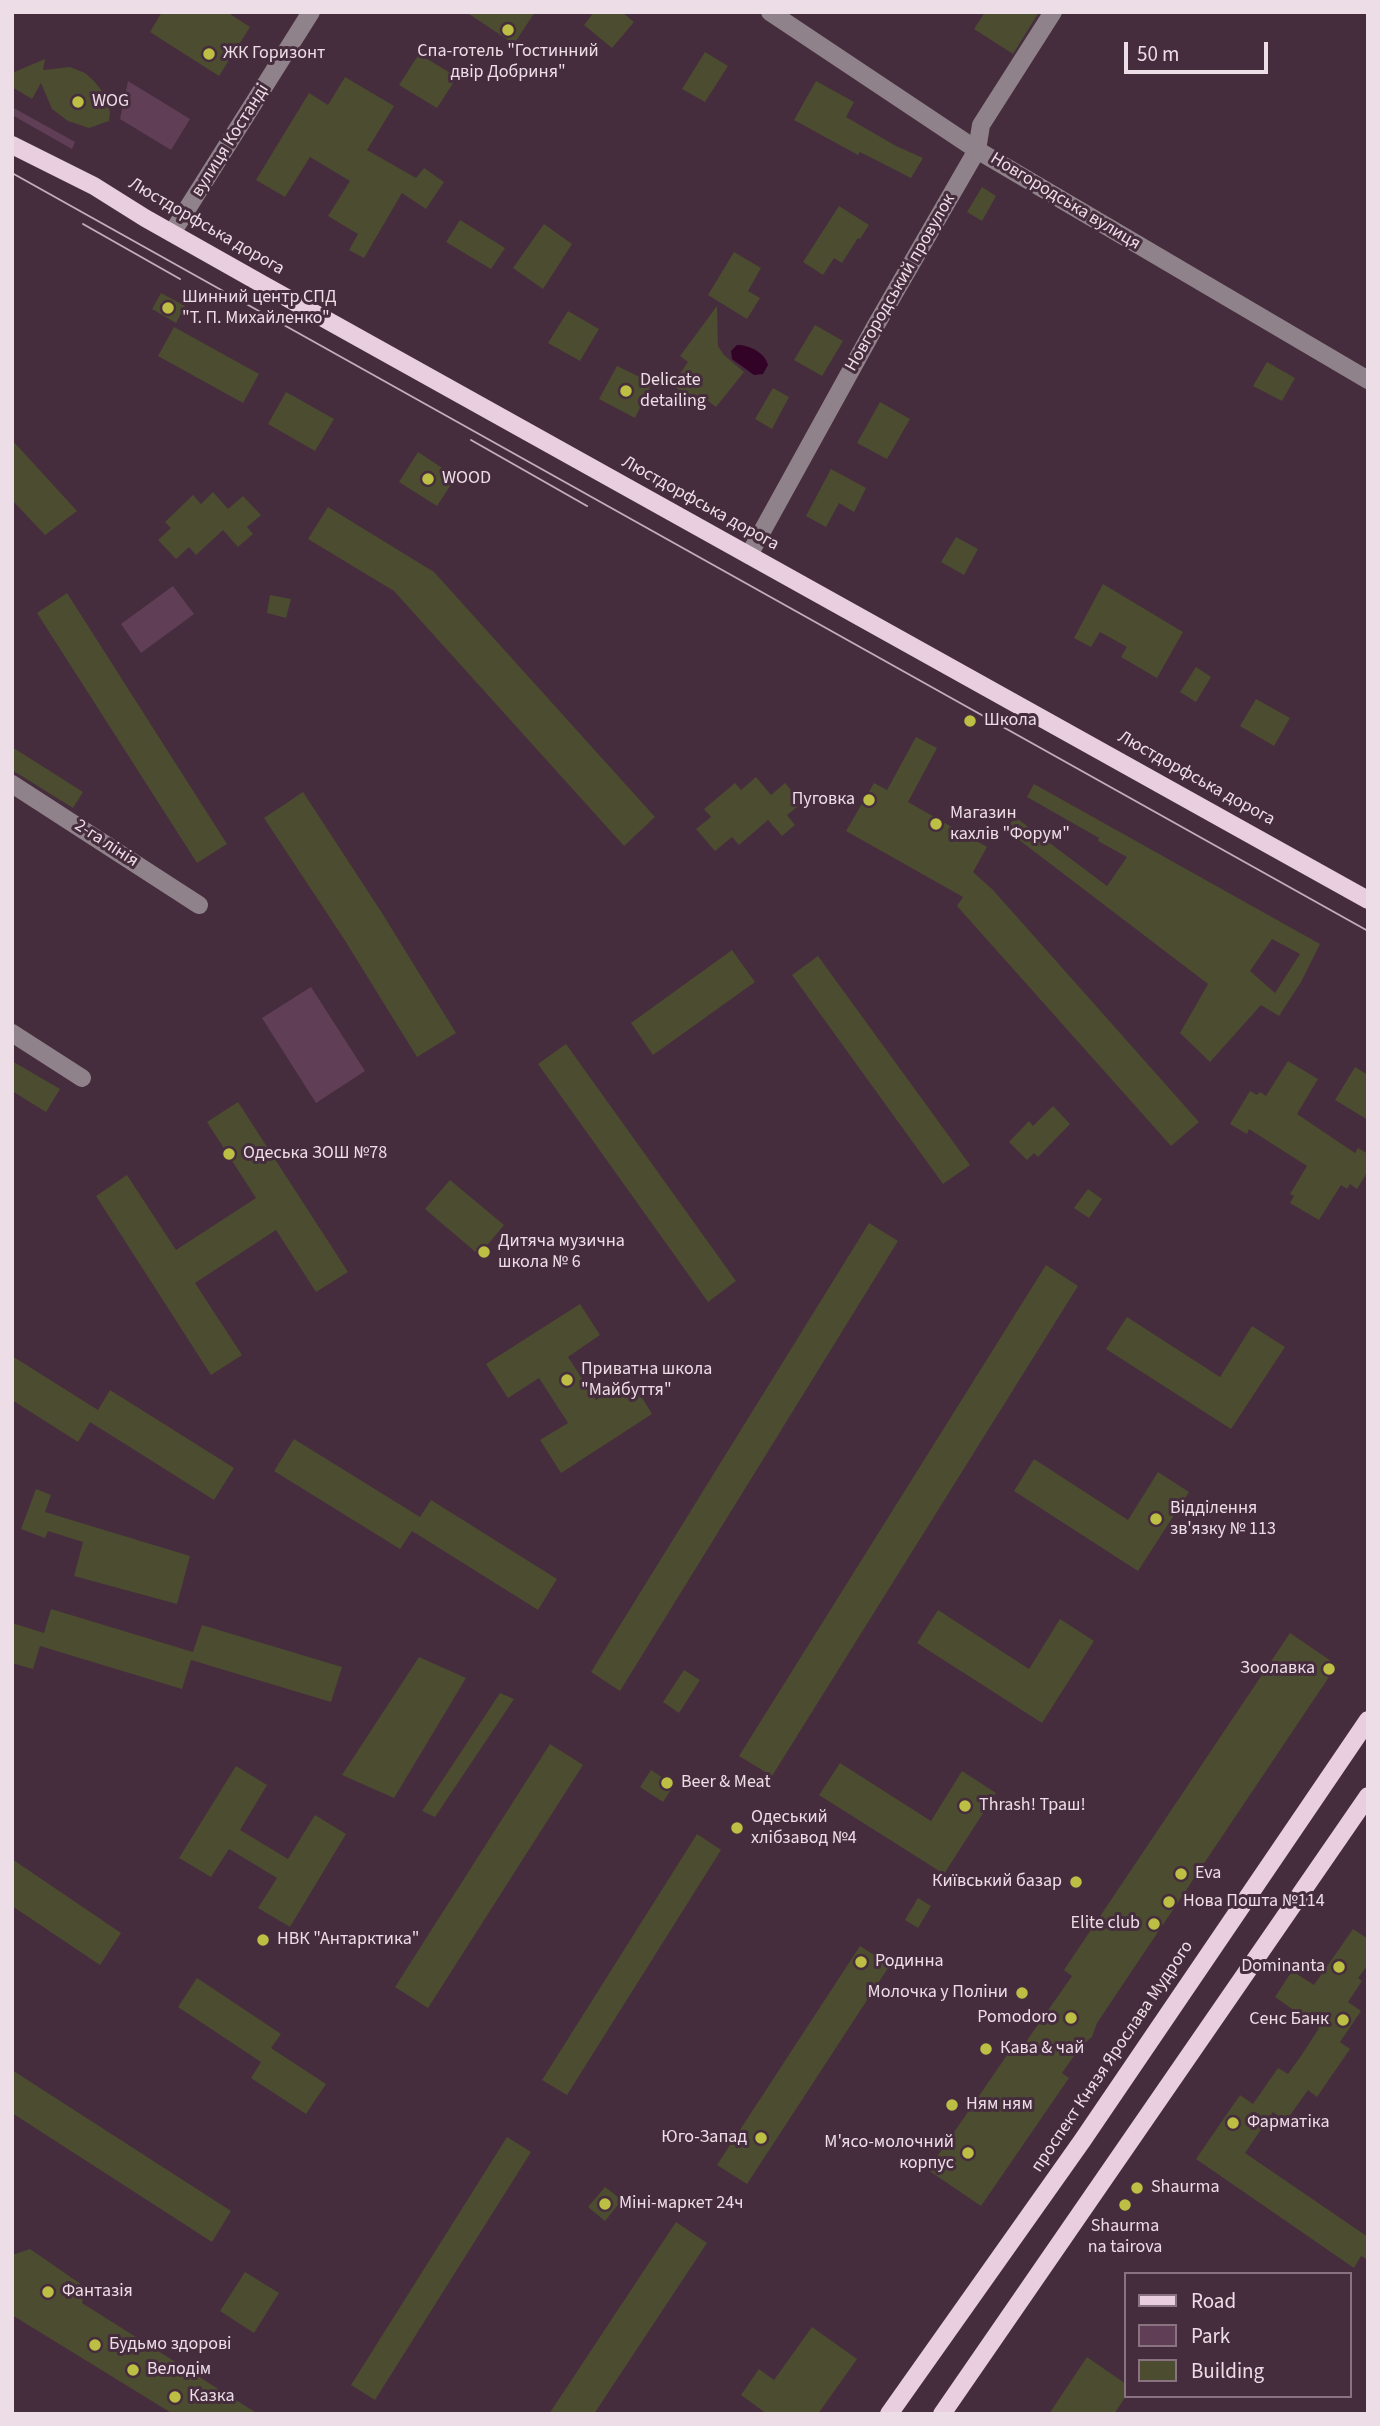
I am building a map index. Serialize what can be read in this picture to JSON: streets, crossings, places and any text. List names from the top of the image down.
{
  "streets": {
    "main road": ["Люстдорфська дорога", "проспект Князя Ярослава Мудрого"],
    "street": [
      "вулиця Костанді",
      "Новгородська вулиця",
      "Новгородський провулок",
      "2-га лінія"
    ]
  },
  "crossings": [
    ["вулиця Костанді", "Люстдорфська дорога"],
    ["Новгородська вулиця", "Новгородський провулок"],
    ["Люстдорфська дорога", "Новгородський провулок"]
  ],
  "places": [
    "Спа-готель \"Гостинний двір Добриня\"",
    "ЖК Горизонт",
    "WOG",
    "Шинний центр СПД \"Т. П. Михайленко\"",
    "Delicate detailing",
    "WOOD",
    "Школа",
    "Пуговка",
    "Магазин кахлів \"Форум\"",
    "Одеська ЗОШ №78",
    "Дитяча музична школа № 6",
    "Приватна школа \"Майбуття\"",
    "Відділення зв'язку № 113",
    "Зоолавка",
    "Beer & Meat",
    "Thrash! Траш!",
    "Одеський хлібзавод №4",
    "Eva",
    "Київський базар",
    "Нова Пошта №114",
    "Elite club",
    "НВК \"Антарктика\"",
    "Родинна",
    "Dominanta",
    "Молочка у Поліни",
    "Pomodoro",
    "Сенс Банк",
    "Кава & чай",
    "Ням ням",
    "Фарматіка",
    "Юго-Запад",
    "М'ясо-молочний корпус",
    "Shaurma",
    "Міні-маркет 24ч",
    "Shaurma na tairova",
    "Фантазія",
    "Будьмо здорові",
    "Велодім",
    "Казка"
  ],
  "legend": ["Road", "Park", "Building"],
  "scale_bar": "50 m"
}
